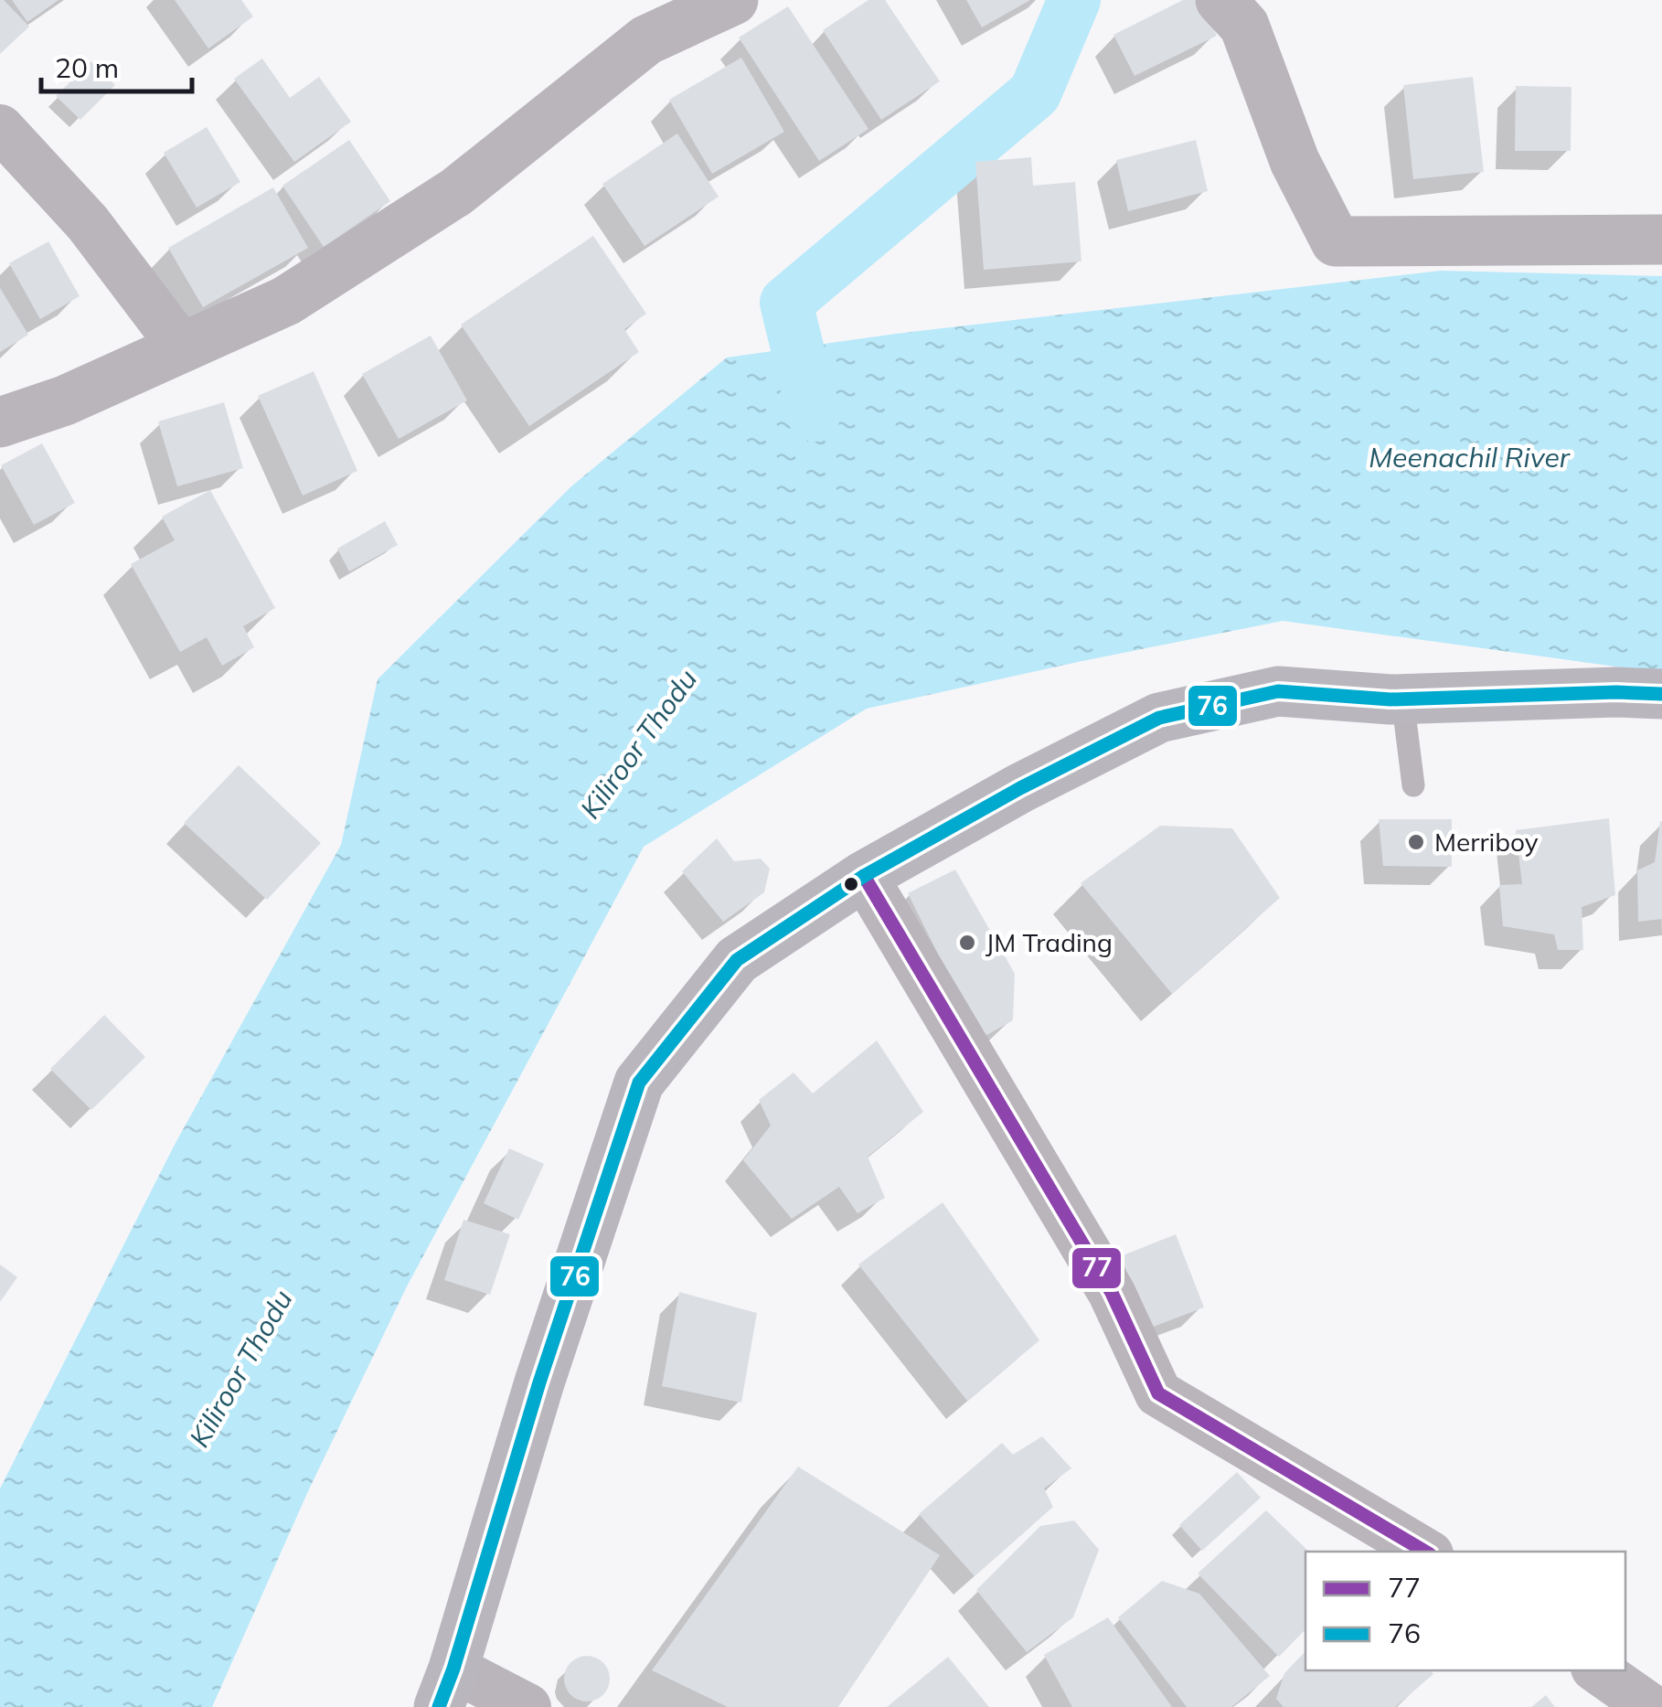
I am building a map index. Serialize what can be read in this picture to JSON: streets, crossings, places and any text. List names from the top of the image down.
{
  "water": ["Meenachil River", "Kiliroor Thodu"],
  "places": ["Merriboy", "JM Trading"],
  "lines": ["transit line 76", "transit line 77"],
  "legend": ["77", "76"],
  "scale_bar": "20 m"
}
